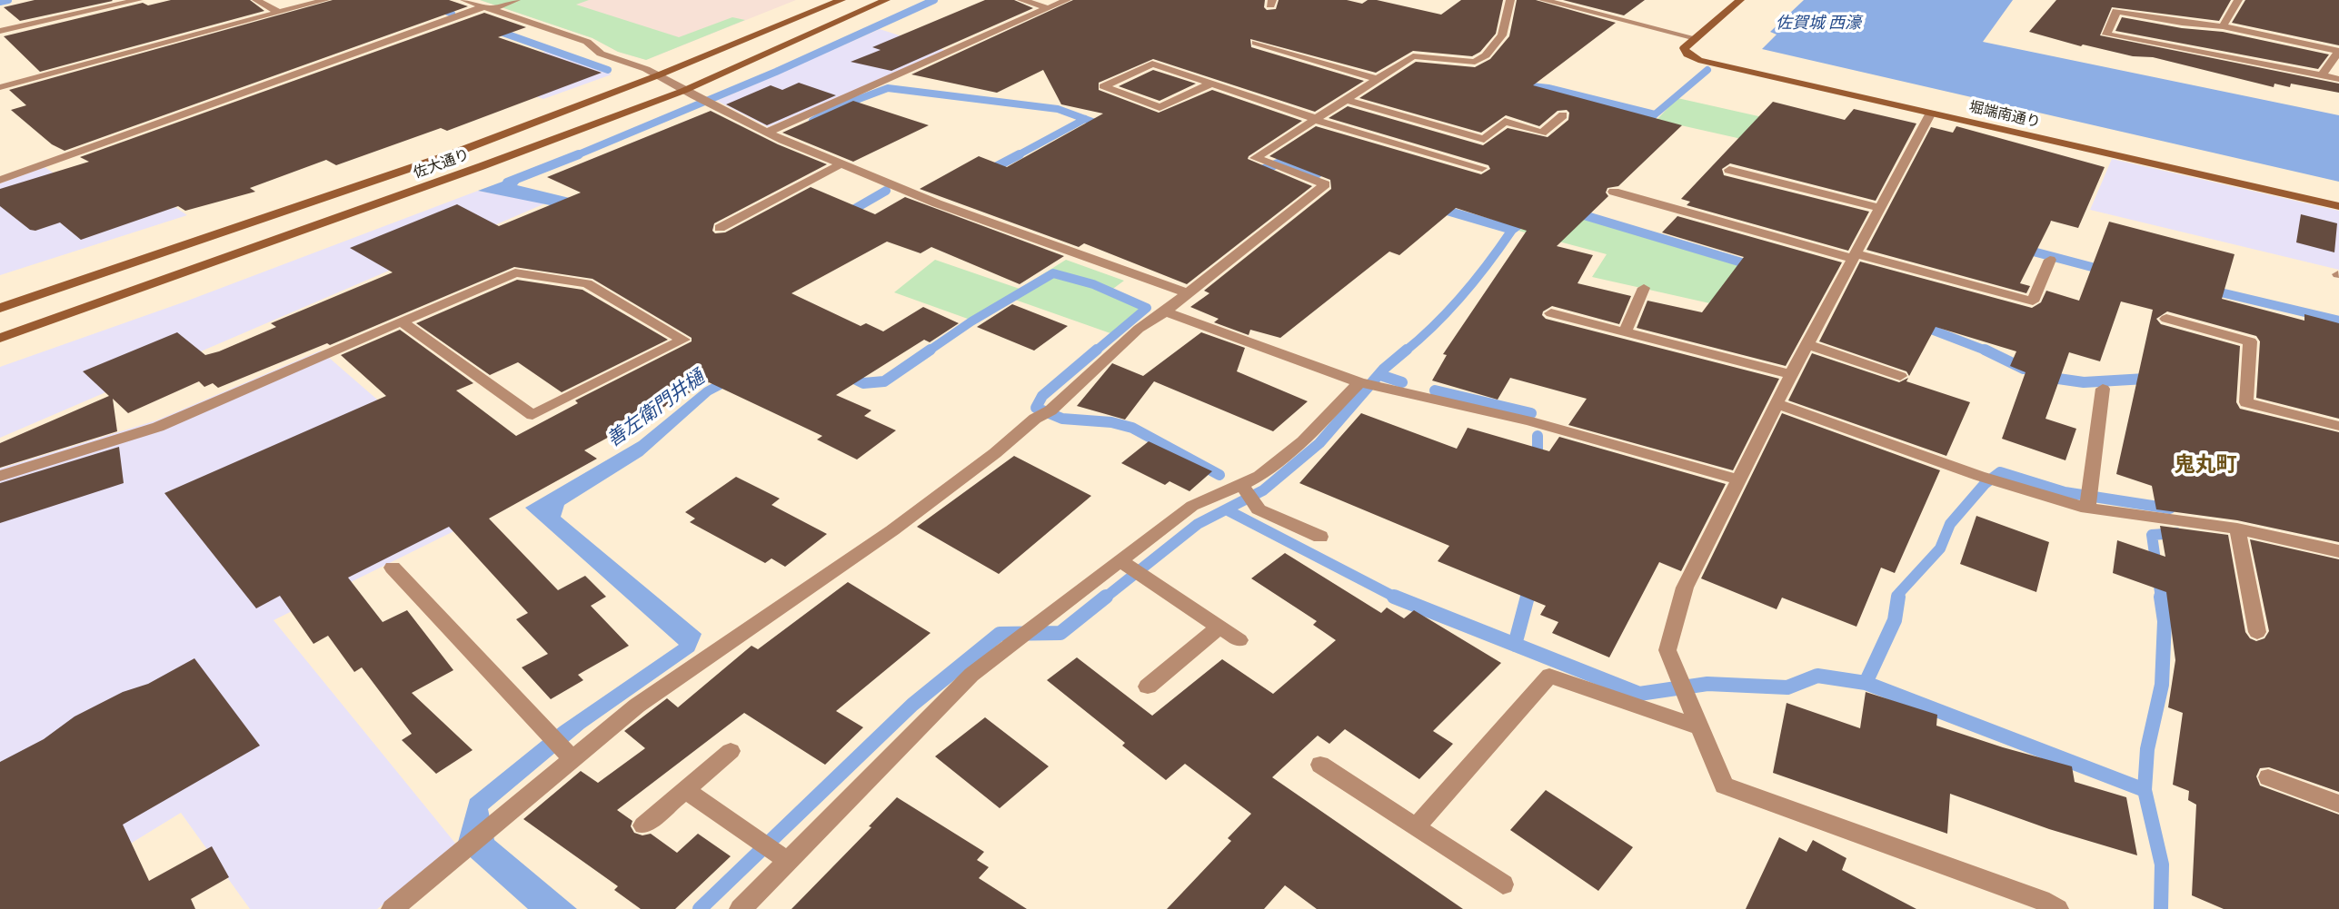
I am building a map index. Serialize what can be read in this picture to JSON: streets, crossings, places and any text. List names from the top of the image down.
{
  "streets": {
    "main road": ["堀端南通り", "佐大通り"]
  },
  "districts": ["鬼丸町"],
  "water": ["佐賀城 西濠", "善左衛門井樋"]
}
